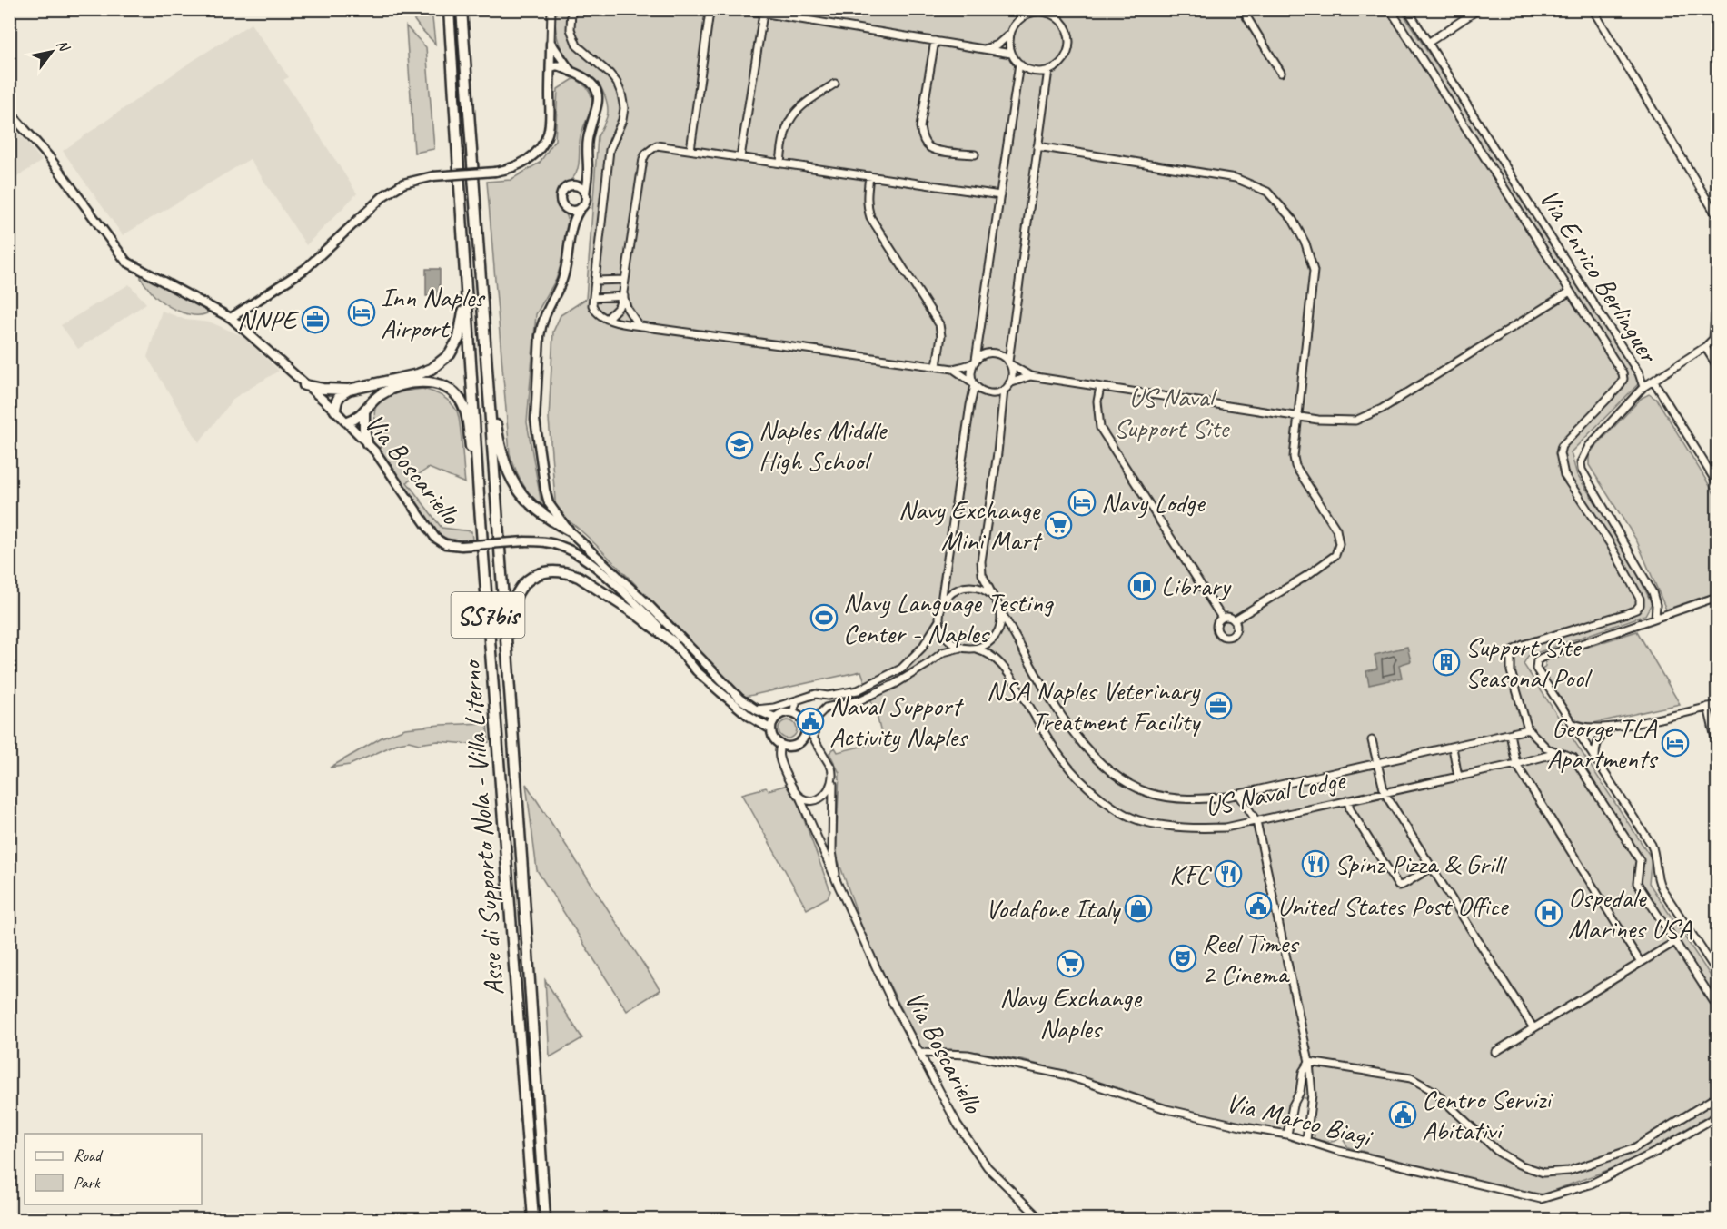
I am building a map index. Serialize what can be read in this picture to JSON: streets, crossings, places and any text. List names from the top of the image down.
{
  "streets": {
    "highway": ["SS7bis", "Asse di Supporto Nola - Villa Literno"],
    "street": [
      "Via Enrico Berlinguer",
      "Via Boscariello",
      "US Naval Lodge",
      "Via Marco Biagi"
    ]
  },
  "crossings": [
    ["Via Boscariello", "Via Marco Biagi"]
  ],
  "parks": ["US Naval Support Site"],
  "places": {
    "hotel": ["Inn Naples Airport", "Navy Lodge", "George TLA Apartments"],
    "office": ["NNPE", "NSA Naples Veterinary Treatment Facility"],
    "school or university": ["Naples Middle High School"],
    "supermarket": ["Navy Exchange Mini Mart", "Navy Exchange Naples"],
    "library": ["Library"],
    "sports": ["Navy Language Testing Center - Naples"],
    "building": ["Support Site Seasonal Pool"],
    "public building": ["Naval Support Activity Naples", "United States Post Office", "Centro Servizi Abitativi"],
    "restaurant": ["Spinz Pizza & Grill", "KFC"],
    "shop": ["Vodafone Italy"],
    "hospital": ["Ospedale Marines USA"],
    "theatre": ["Reel Times 2 Cinema"]
  },
  "legend": ["Road", "Park"],
  "north": "top right"
}
